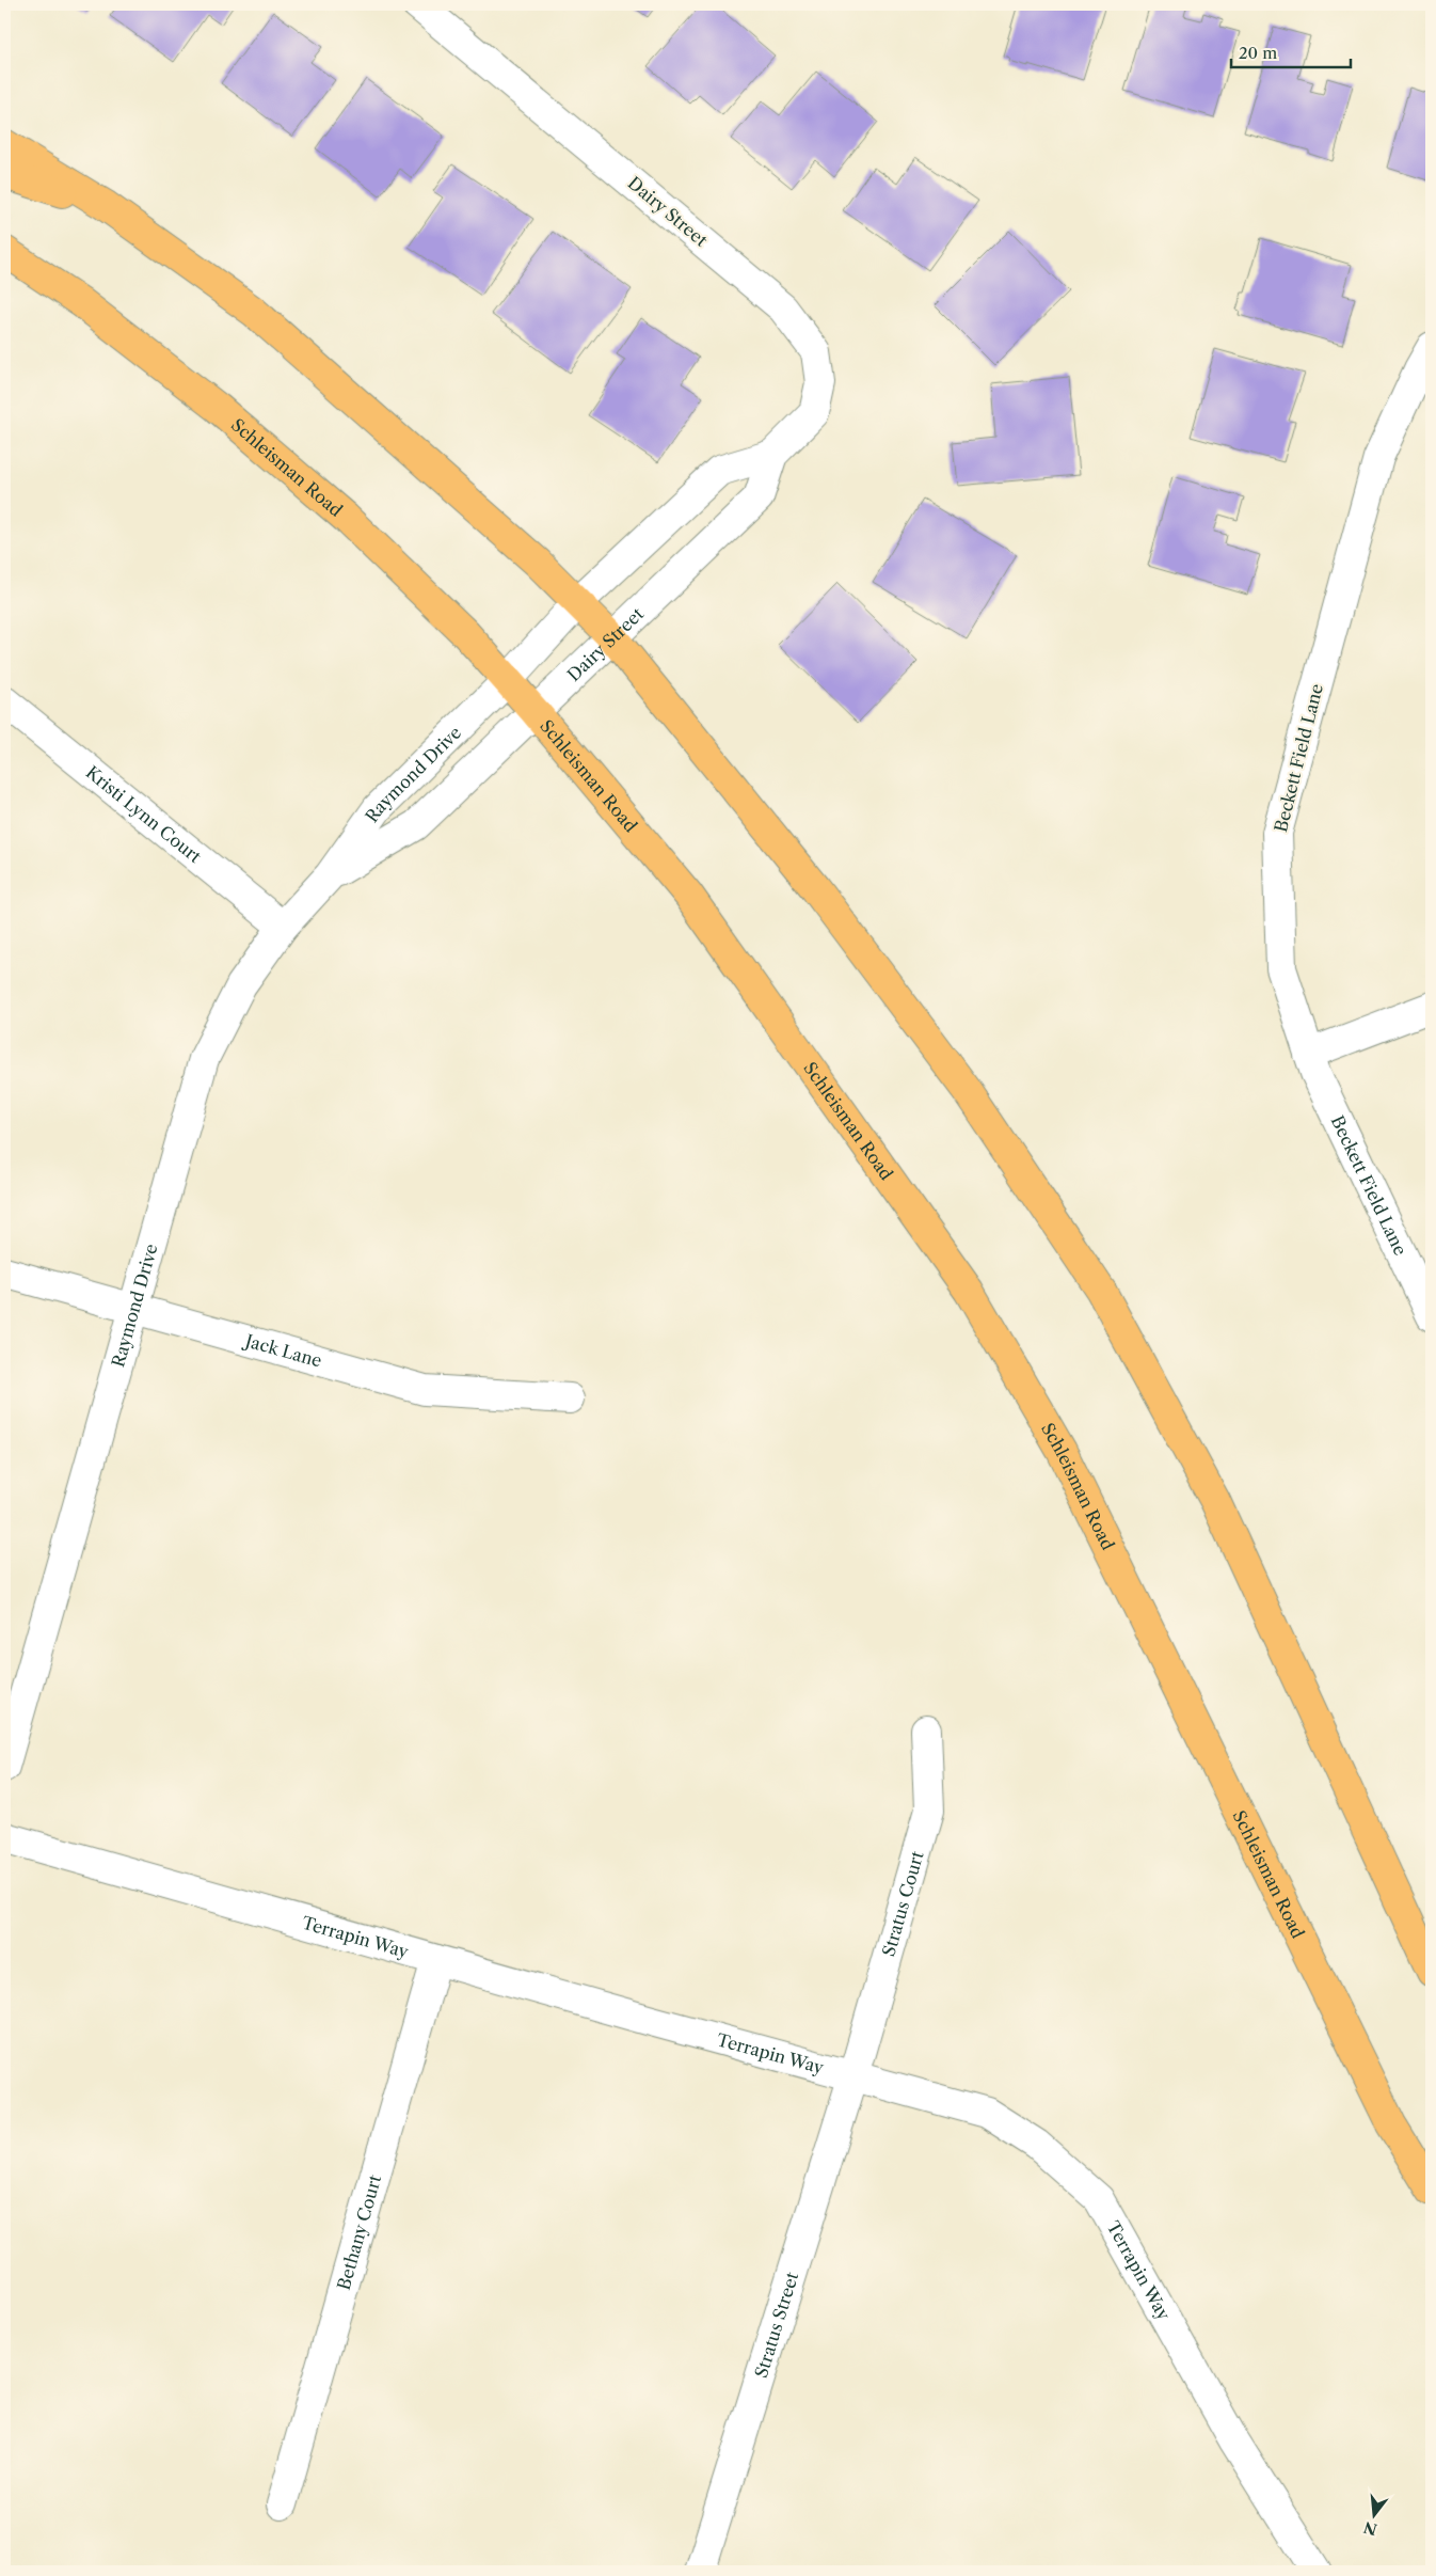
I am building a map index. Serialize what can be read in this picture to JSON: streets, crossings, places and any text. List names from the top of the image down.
{
  "streets": {
    "main road": ["Schleisman Road"],
    "street": [
      "Dairy Street",
      "Beckett Field Lane",
      "Raymond Drive",
      "Kristi Lynn Court",
      "Jack Lane",
      "Stratus Court",
      "Terrapin Way",
      "Bethany Court",
      "Stratus Street"
    ]
  },
  "crossings": [
    ["Dairy Street", "Schleisman Road"],
    ["Dairy Street", "Raymond Drive"],
    ["Schleisman Road", "Raymond Drive"],
    ["Raymond Drive", "Kristi Lynn Court"],
    ["Raymond Drive", "Jack Lane"],
    ["Stratus Court", "Terrapin Way"],
    ["Stratus Court", "Stratus Street"],
    ["Terrapin Way", "Bethany Court"],
    ["Terrapin Way", "Stratus Street"]
  ],
  "scale_bar": "20 m",
  "north": "bottom"
}
